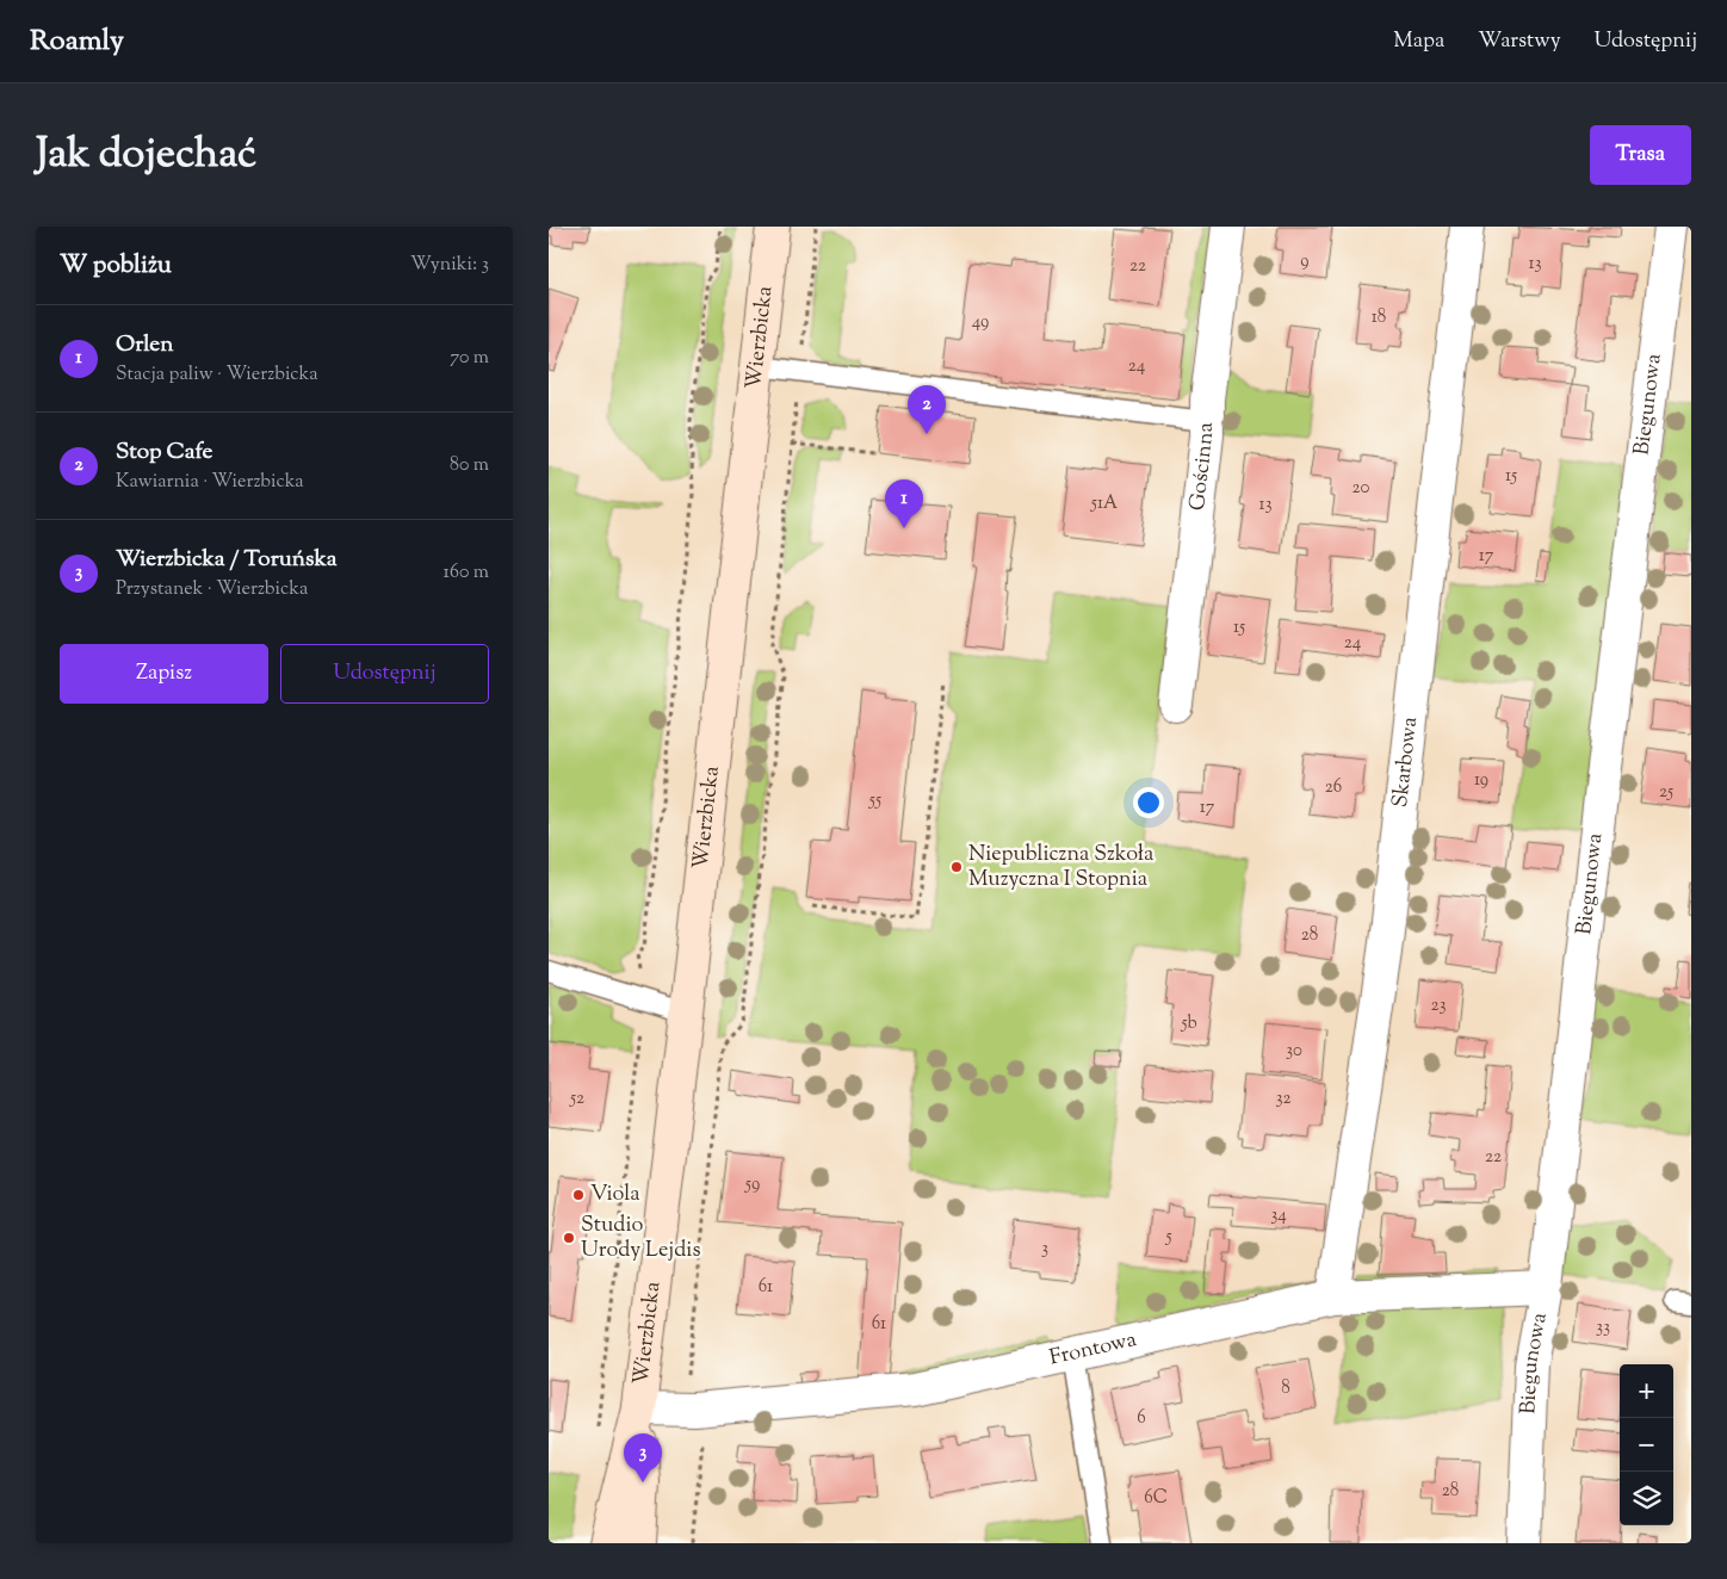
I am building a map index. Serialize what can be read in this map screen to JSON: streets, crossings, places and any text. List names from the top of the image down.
{
  "streets": {
    "street": [
      "Wierzbicka",
      "Biegunowa",
      "Gościnna",
      "Skarbowa",
      "Frontowa"
    ]
  },
  "crossings": [
    ["Wierzbicka", "Frontowa"],
    ["Biegunowa", "Frontowa"],
    ["Skarbowa", "Frontowa"]
  ],
  "places": ["Niepubliczna Szkoła Muzyczna I Stopnia", "Viola", "Studio Urody Lejdis"],
  "house_numbers": [
    "9",
    "13",
    "22",
    "18",
    "49",
    "24",
    "15",
    "20",
    "51A",
    "13",
    "17",
    "15",
    "24",
    "19",
    "26",
    "25",
    "55",
    "17",
    "28",
    "23",
    "5b",
    "30",
    "52",
    "32",
    "22",
    "59",
    "34",
    "5",
    "3",
    "61",
    "61",
    "33",
    "8",
    "6",
    "28",
    "6C"
  ],
  "page": {
    "header": "Roamly",
    "nav": ["Mapa", "Warstwy", "Udostępnij"],
    "title": "Jak dojechać",
    "buttons": [
      "Trasa",
      ["Zapisz", "Udostępnij"]
    ],
    "heading": ["W pobliżu", "Wyniki: 3"],
    "list": [
      {
        "mark": "1",
        "name": "Orlen",
        "note": "Stacja paliw · Wierzbicka",
        "value": "70 m"
      },
      {
        "mark": "2",
        "name": "Stop Cafe",
        "note": "Kawiarnia · Wierzbicka",
        "value": "80 m"
      },
      {
        "mark": "3",
        "name": "Wierzbicka / Toruńska",
        "note": "Przystanek · Wierzbicka",
        "value": "160 m"
      }
    ],
    "pins": ["2", "1", "3"],
    "map_buttons": ["+", "−"]
  }
}
